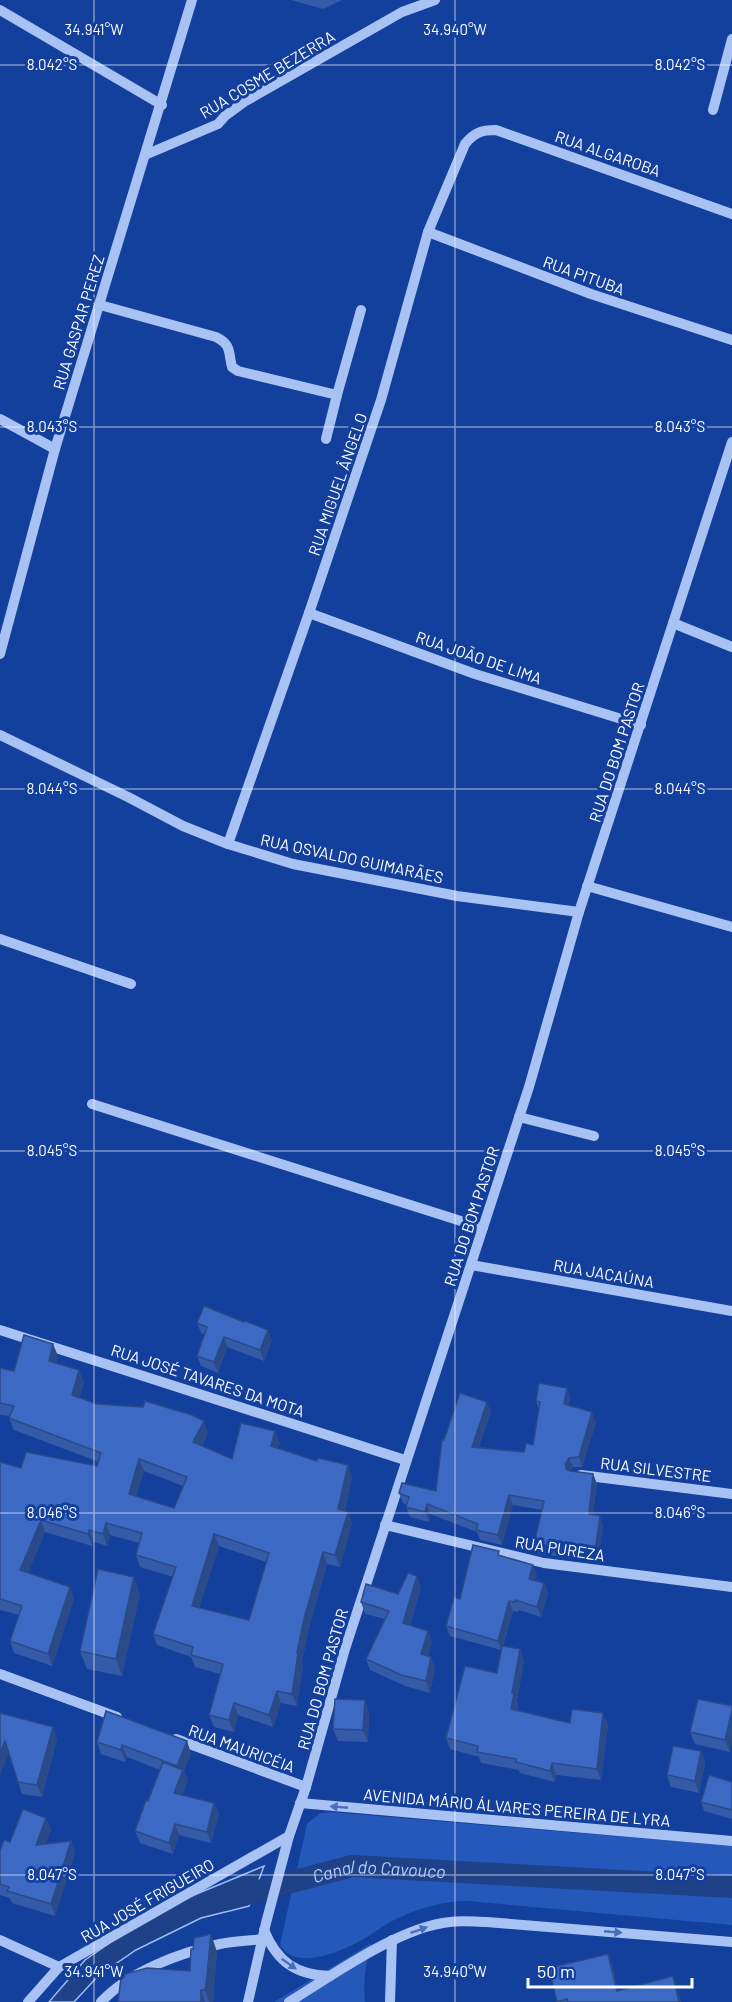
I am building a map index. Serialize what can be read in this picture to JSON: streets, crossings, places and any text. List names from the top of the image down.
{
  "streets": {
    "street": [
      "RUA COSME BEZERRA",
      "RUA ALGAROBA",
      "RUA PITUBA",
      "RUA GASPAR PEREZ",
      "RUA MIGUEL ÂNGELO",
      "RUA JOÃO DE LIMA",
      "RUA DO BOM PASTOR",
      "RUA OSVALDO GUIMARÃES",
      "RUA JACAÚNA",
      "RUA JOSÉ TAVARES DA MOTA",
      "RUA SILVESTRE",
      "RUA PUREZA",
      "RUA MAURICÉIA",
      "AVENIDA MÁRIO ÁLVARES PEREIRA DE LYRA",
      "RUA JOSÉ FRIGUEIRO"
    ]
  },
  "crossings": [
    ["RUA COSME BEZERRA", "RUA GASPAR PEREZ"],
    ["RUA ALGAROBA", "RUA MIGUEL ÂNGELO"],
    ["RUA PITUBA", "RUA MIGUEL ÂNGELO"],
    ["RUA MIGUEL ÂNGELO", "RUA JOÃO DE LIMA"],
    ["RUA MIGUEL ÂNGELO", "RUA OSVALDO GUIMARÃES"],
    ["RUA JOÃO DE LIMA", "RUA DO BOM PASTOR"],
    ["RUA DO BOM PASTOR", "RUA OSVALDO GUIMARÃES"],
    ["RUA DO BOM PASTOR", "RUA JACAÚNA"],
    ["RUA DO BOM PASTOR", "RUA JOSÉ TAVARES DA MOTA"],
    ["RUA DO BOM PASTOR", "RUA PUREZA"],
    ["RUA DO BOM PASTOR", "RUA MAURICÉIA"],
    ["RUA DO BOM PASTOR", "AVENIDA MÁRIO ÁLVARES PEREIRA DE LYRA"],
    ["RUA DO BOM PASTOR", "RUA JOSÉ FRIGUEIRO"]
  ],
  "one_way": ["AVENIDA MÁRIO ÁLVARES PEREIRA DE LYRA"],
  "water": ["Canal do Cavouco"],
  "scale_bar": "50 m",
  "coordinates": [
    "34.941°W",
    "34.940°W",
    "8.042°S",
    "8.043°S",
    "8.044°S",
    "8.045°S",
    "8.046°S",
    "8.047°S"
  ]
}
